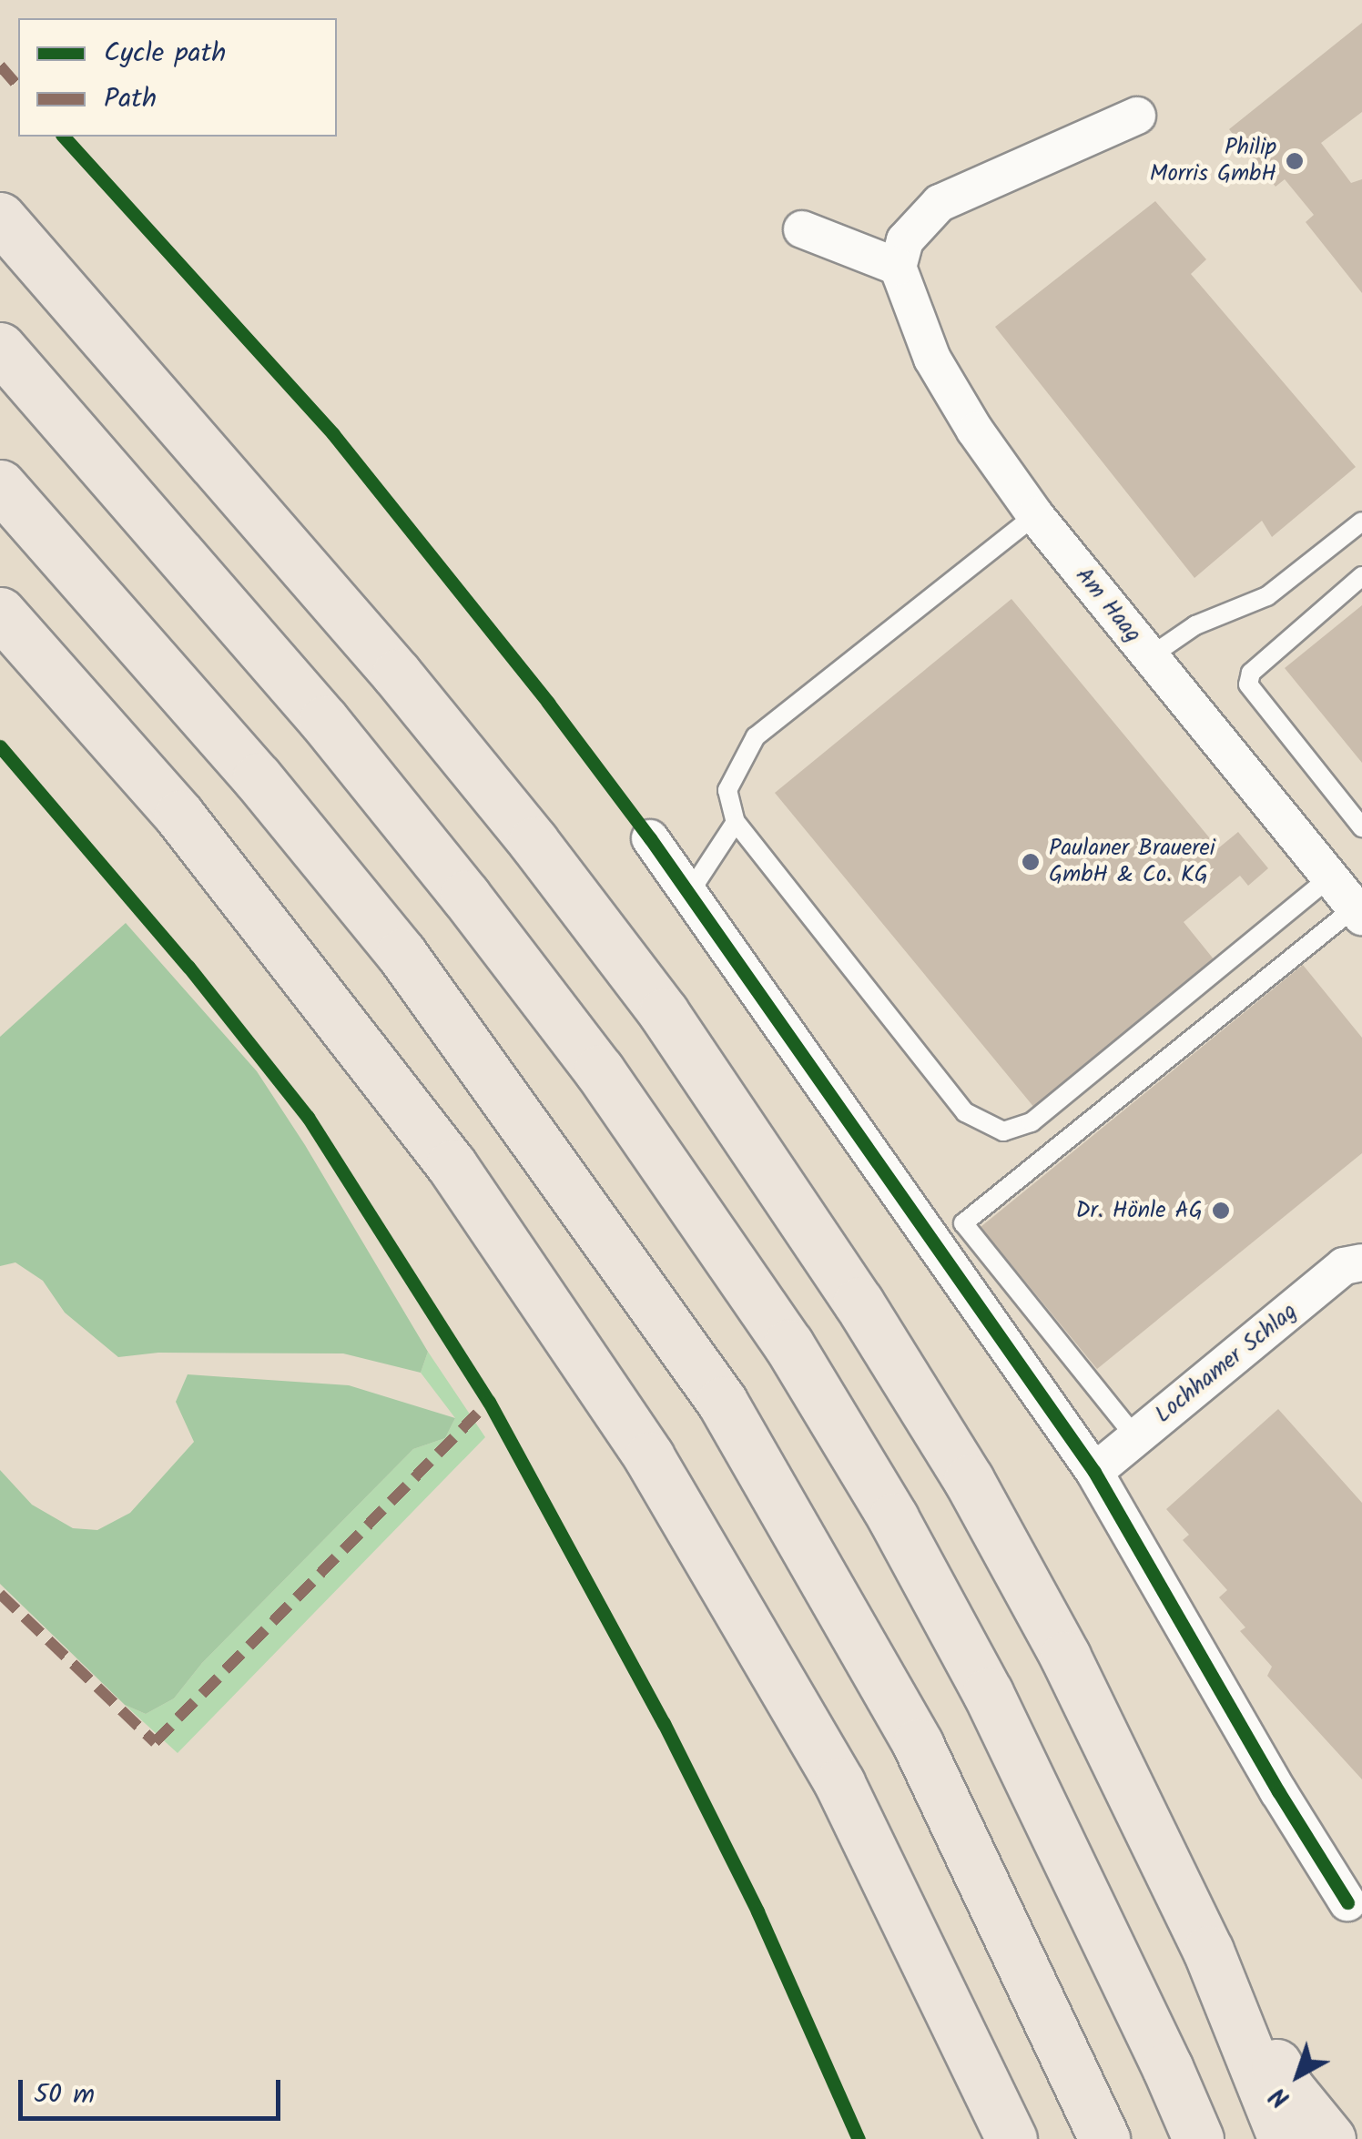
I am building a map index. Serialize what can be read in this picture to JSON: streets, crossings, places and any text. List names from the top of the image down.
{
  "streets": {
    "street": ["Am Haag", "Lochhamer Schlag"]
  },
  "places": ["Philip Morris GmbH", "Paulaner Brauerei GmbH & Co. KG", "Dr. Hönle AG"],
  "legend": ["Cycle path", "Path"],
  "scale_bar": "50 m",
  "north": "bottom left"
}
